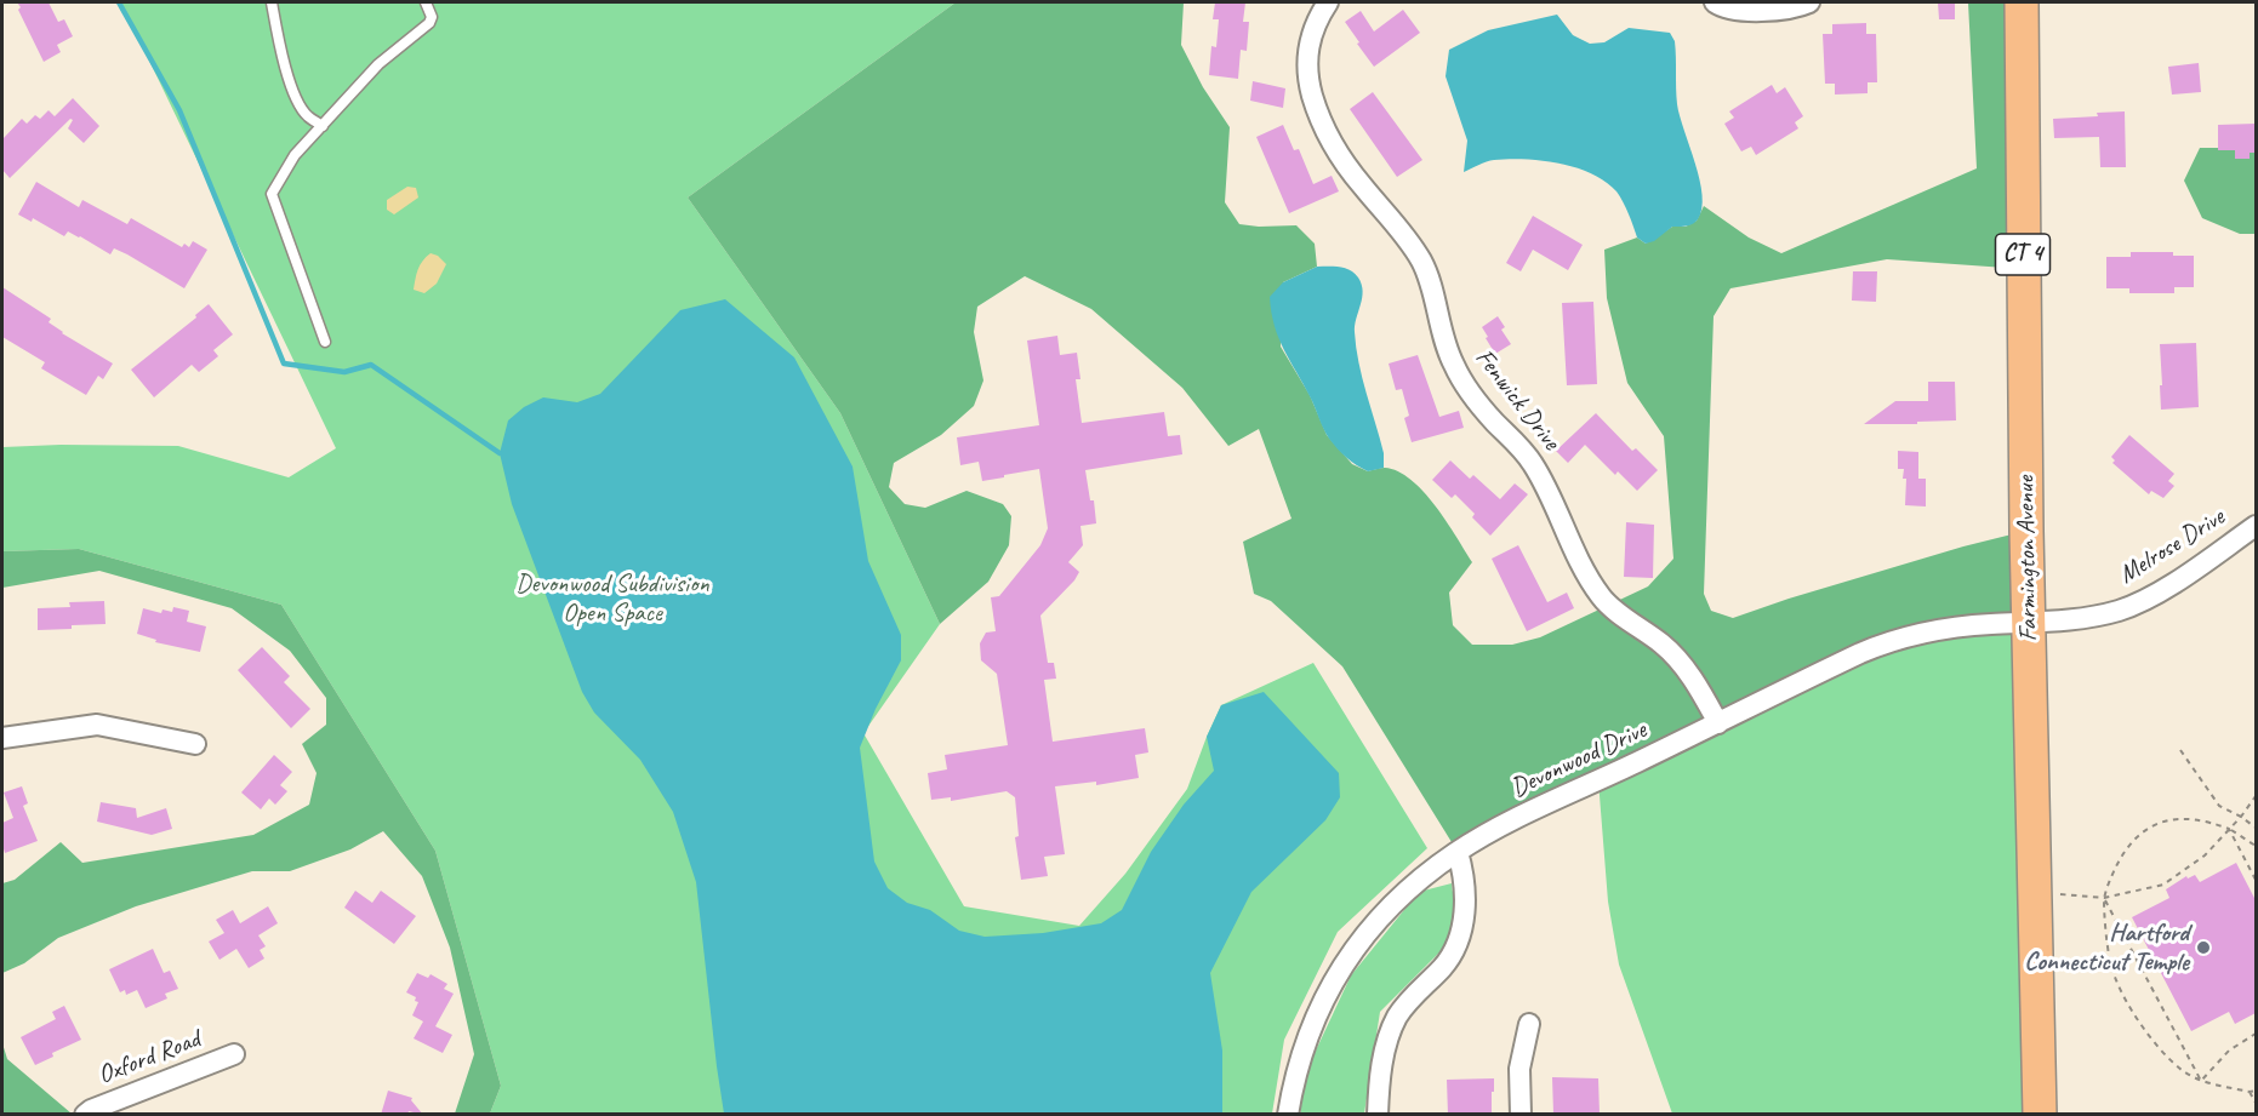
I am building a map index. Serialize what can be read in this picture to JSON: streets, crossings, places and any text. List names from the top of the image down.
{
  "streets": {
    "main road": ["CT 4", "Farmington Avenue"],
    "street": [
      "Fenwick Drive",
      "Melrose Drive",
      "Devonwood Drive",
      "Oxford Road"
    ]
  },
  "crossings": [
    ["Fenwick Drive", "Devonwood Drive"],
    ["Melrose Drive", "Farmington Avenue"],
    ["Melrose Drive", "Devonwood Drive"],
    ["Farmington Avenue", "Devonwood Drive"]
  ],
  "parks": ["Devonwood Subdivision Open Space"],
  "places": ["Hartford Connecticut Temple"]
}
